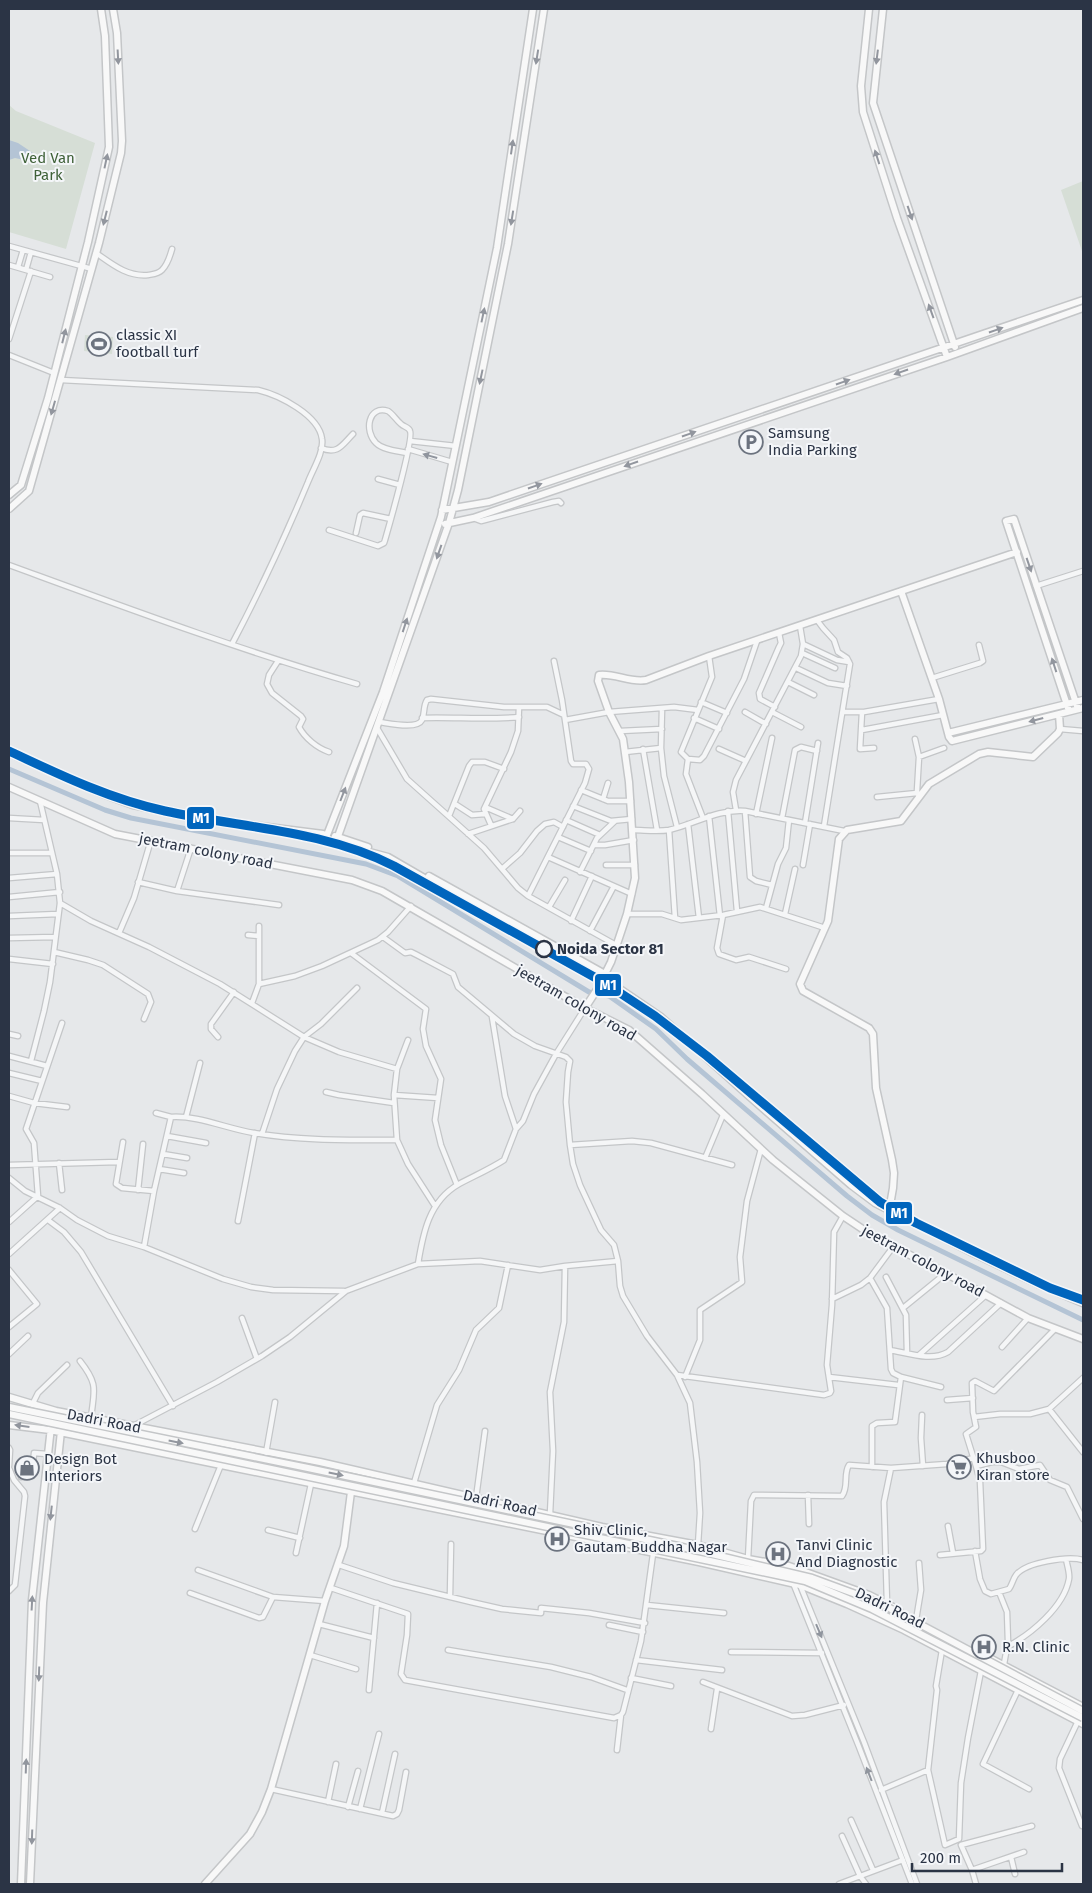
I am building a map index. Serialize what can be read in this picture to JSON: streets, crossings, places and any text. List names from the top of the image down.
{
  "streets": {
    "street": ["jeetram colony road", "Dadri Road"]
  },
  "parks": ["Ved Van Park"],
  "places": {
    "sports": ["classic XI football turf"],
    "parking": ["Samsung India Parking"],
    "other": ["Noida Sector 81"],
    "supermarket": ["Khusboo Kiran store"],
    "shop": ["Design Bot Interiors"],
    "hospital": ["Shiv Clinic, Gautam Buddha Nagar", "Tanvi Clinic And Diagnostic", "R.N. Clinic"]
  },
  "lines": ["transit line M1"],
  "scale_bar": "200 m"
}
